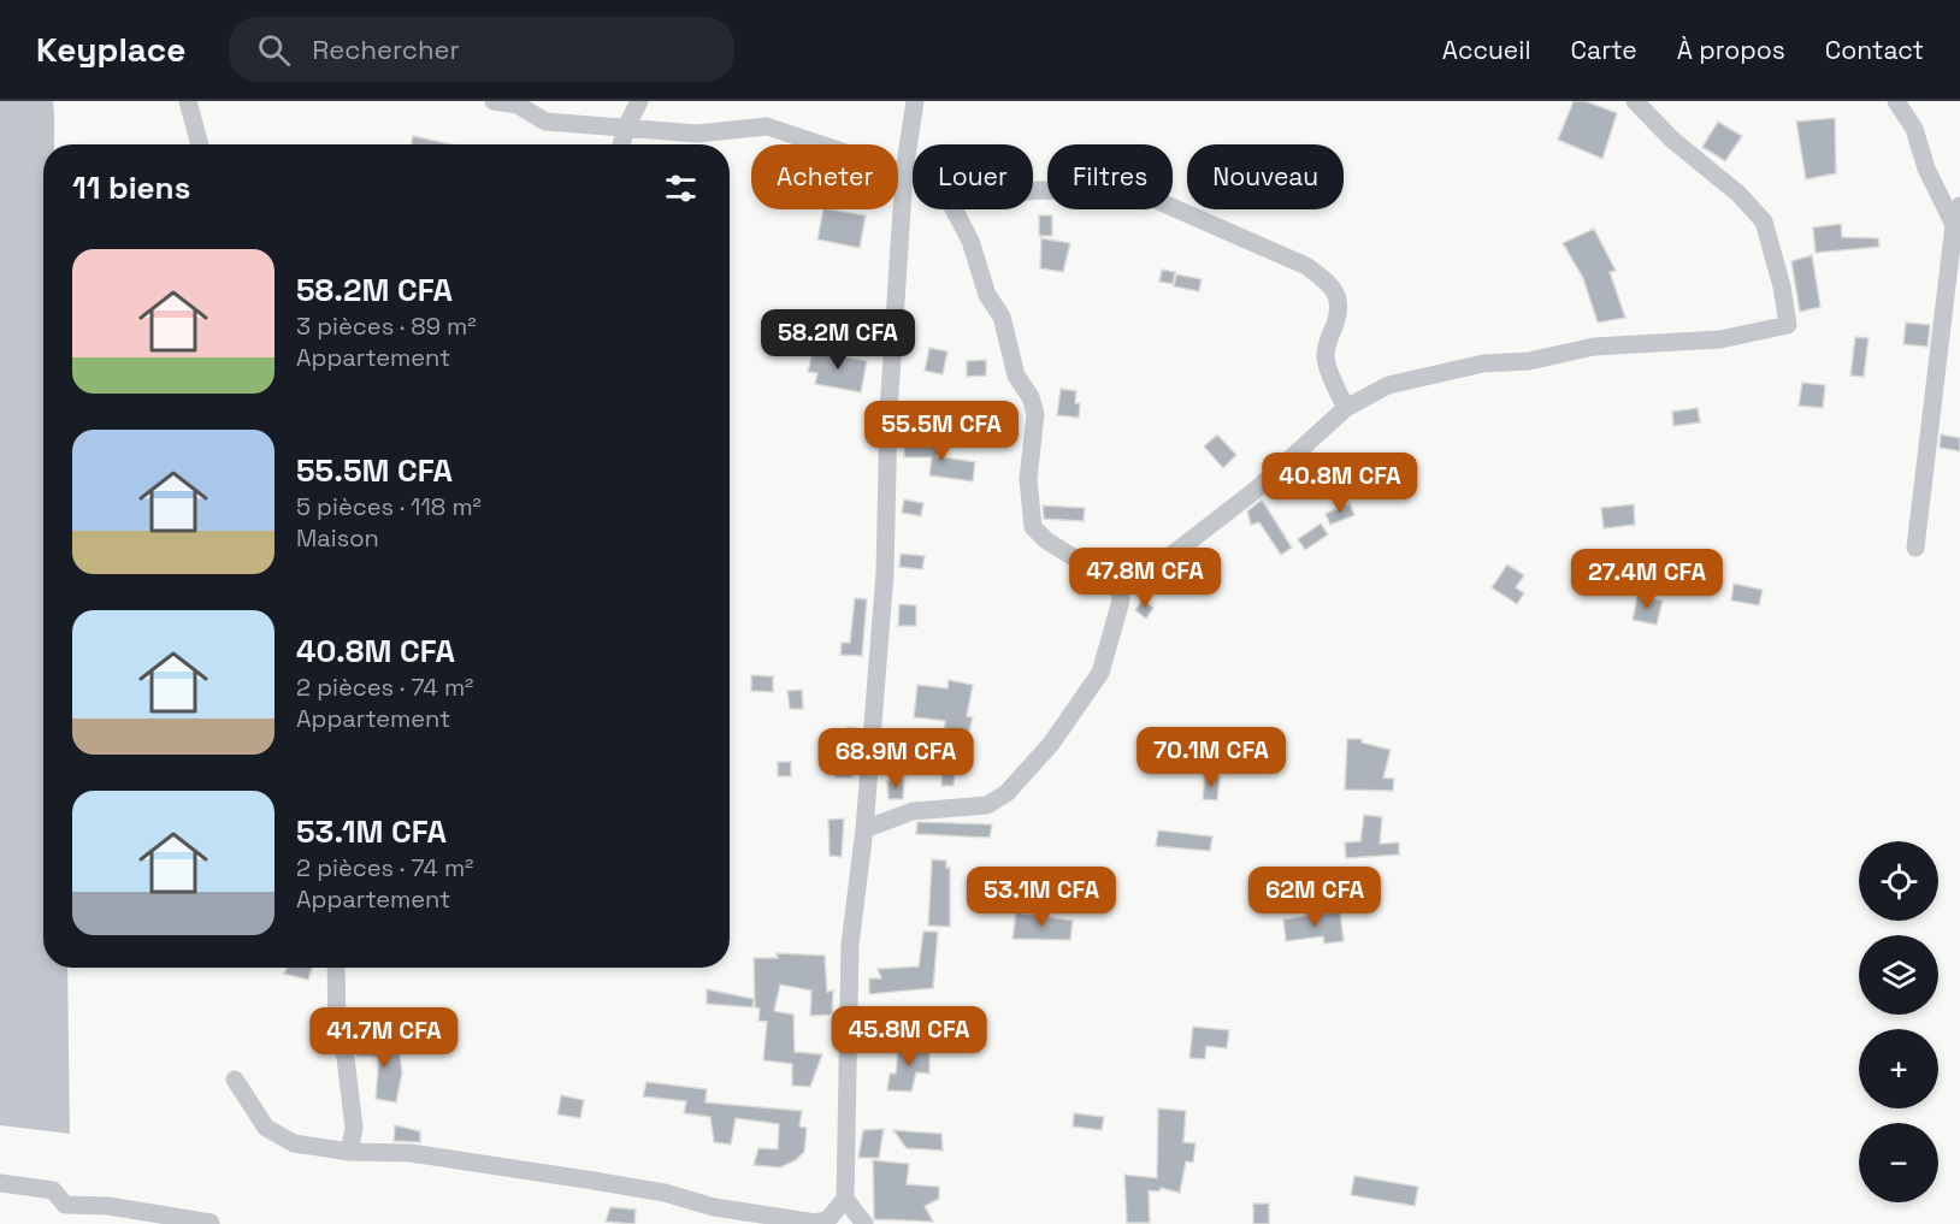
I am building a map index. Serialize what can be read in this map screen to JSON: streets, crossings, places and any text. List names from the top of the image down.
{
  "page": {
    "header": "Keyplace",
    "search": "Rechercher",
    "nav": [
      "Accueil",
      "Carte",
      "À propos",
      "Contact"
    ],
    "chip": [
      "Acheter",
      "Louer",
      "Filtres",
      "Nouveau"
    ],
    "heading": "11 biens",
    "list": [
      {
        "name": "58.2M CFA",
        "note": "3 pièces · 89 m² · Appartement"
      },
      {
        "name": "55.5M CFA",
        "note": "5 pièces · 118 m² · Maison"
      },
      {
        "name": "40.8M CFA",
        "note": "2 pièces · 74 m² · Appartement"
      },
      {
        "name": "53.1M CFA",
        "note": "2 pièces · 74 m² · Appartement"
      }
    ],
    "price": [
      "58.2M CFA",
      "55.5M CFA",
      "40.8M CFA",
      "47.8M CFA",
      "27.4M CFA",
      "70.1M CFA",
      "68.9M CFA",
      "53.1M CFA",
      "62M CFA",
      "45.8M CFA",
      "41.7M CFA"
    ],
    "map_buttons": ["+", "−"]
  }
}
